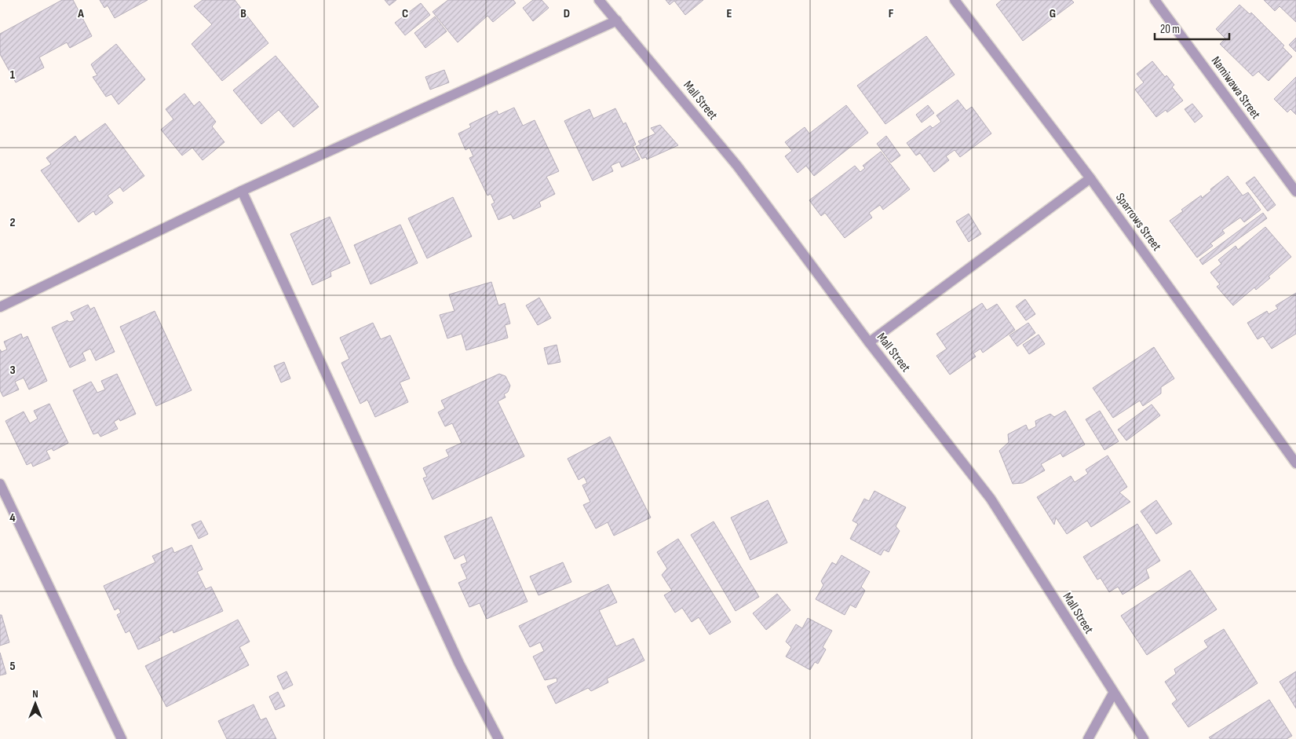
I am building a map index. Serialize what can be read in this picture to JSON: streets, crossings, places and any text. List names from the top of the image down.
{
  "streets": {
    "street": ["Namiwawa Street", "Mall Street", "Sparrows Street"]
  },
  "scale_bar": "20 m",
  "north": "top",
  "grid": {
    "columns": [
      "A",
      "B",
      "C",
      "D",
      "E",
      "F",
      "G"
    ],
    "rows": [
      "1",
      "2",
      "3",
      "4",
      "5"
    ]
  }
}
